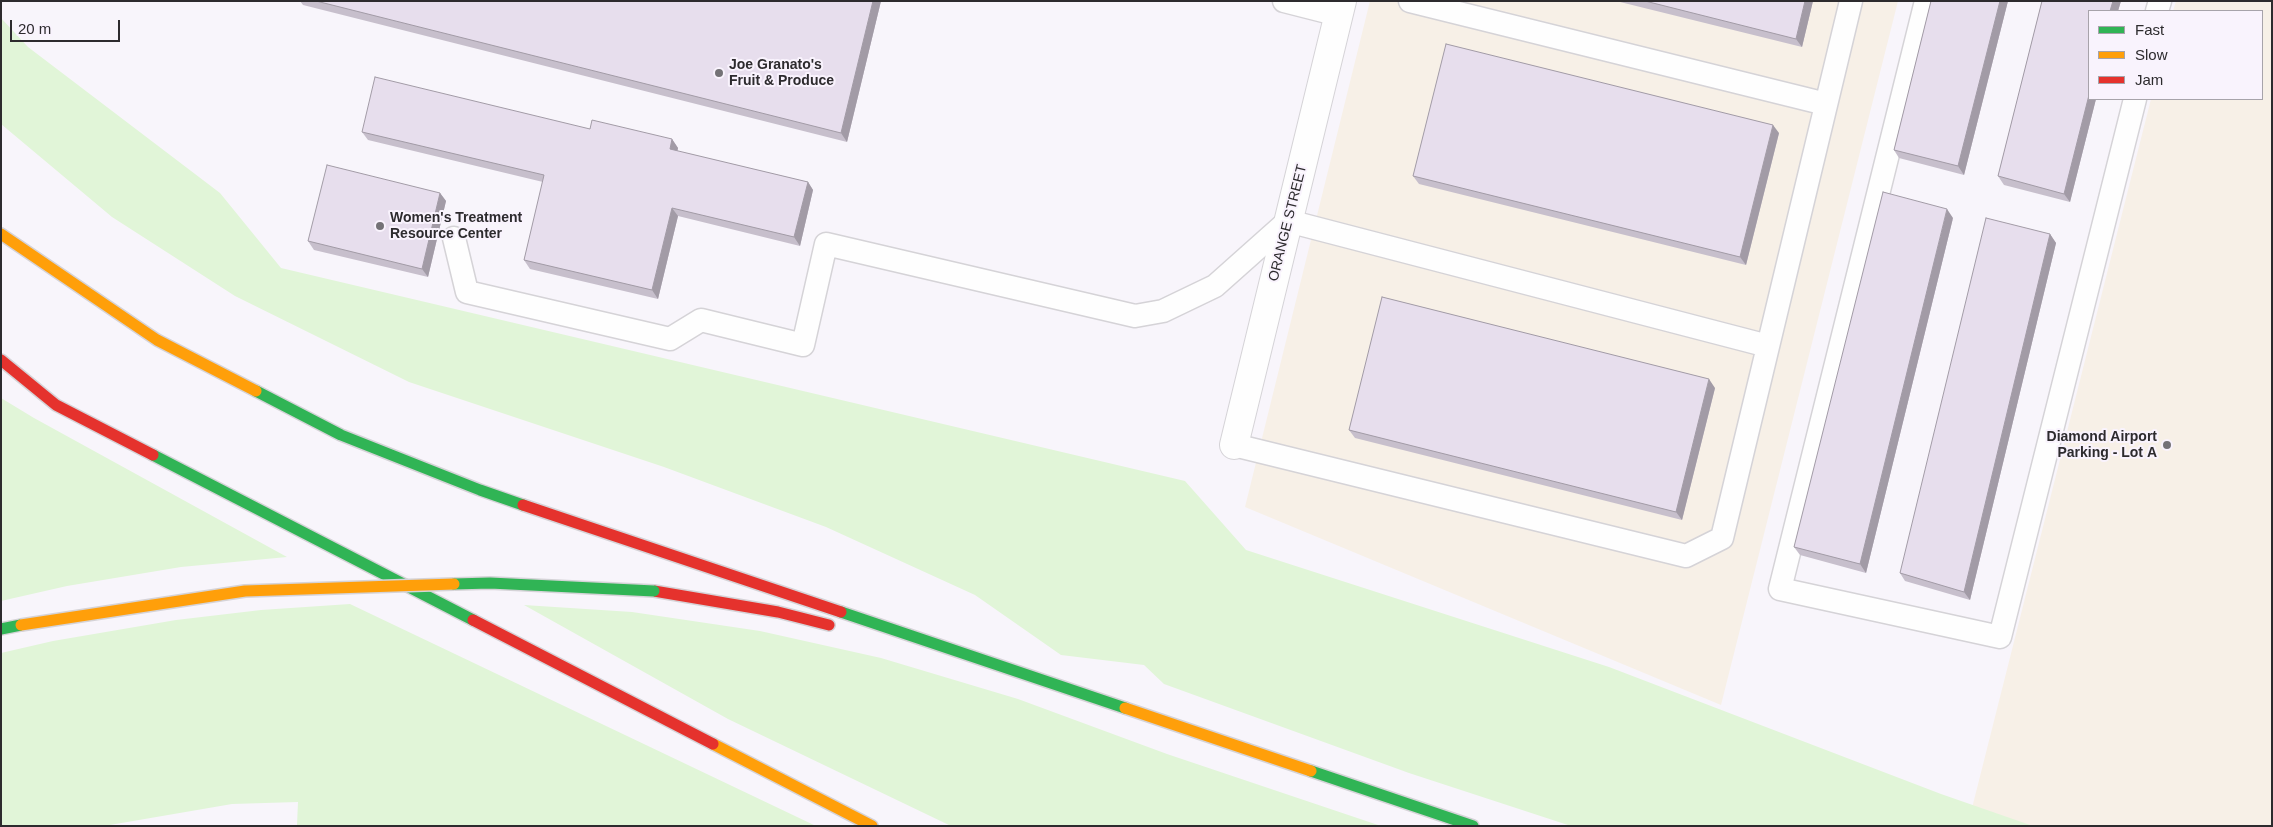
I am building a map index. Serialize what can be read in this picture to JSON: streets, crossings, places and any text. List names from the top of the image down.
{
  "streets": {
    "street": ["ORANGE STREET"]
  },
  "places": ["Joe Granato's Fruit & Produce", "Women's Treatment Resource Center", "Diamond Airport Parking - Lot A"],
  "legend": ["Fast", "Slow", "Jam"],
  "scale_bar": "20 m"
}
